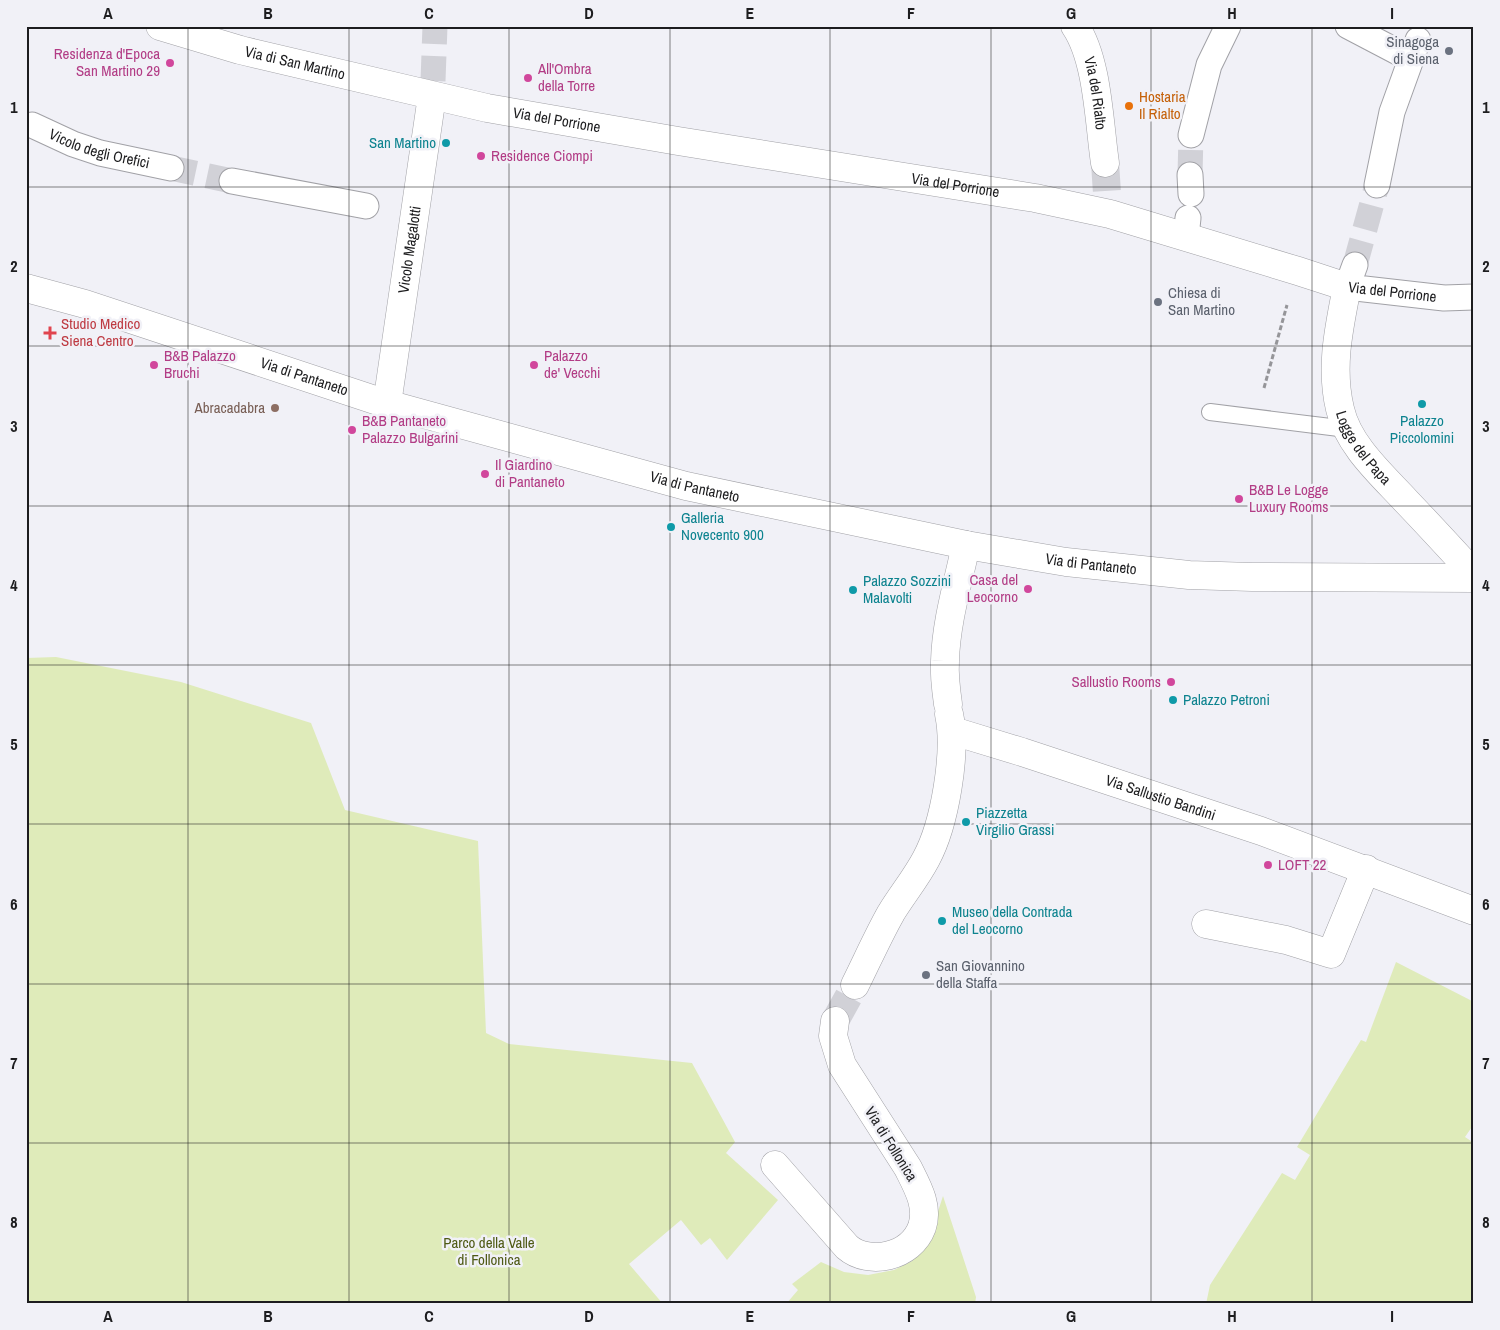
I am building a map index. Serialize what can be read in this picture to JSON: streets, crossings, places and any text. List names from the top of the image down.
{
  "streets": {
    "street": [
      "Via di San Martino",
      "Via del Rialto",
      "Via del Porrione",
      "Vicolo degli Orefici",
      "Vicolo Magalotti",
      "Via di Pantaneto",
      "Logge del Papa",
      "Via Sallustio Bandini",
      "Via di Follonica"
    ]
  },
  "crossings": [
    ["Via di San Martino", "Via del Porrione"],
    ["Via di San Martino", "Vicolo Magalotti"],
    ["Via del Porrione", "Vicolo Magalotti"],
    ["Via del Porrione", "Logge del Papa"],
    ["Vicolo Magalotti", "Via di Pantaneto"]
  ],
  "parks": ["Parco della Valle di Follonica"],
  "places": {
    "other": [
      "Sinagoga di Siena",
      "Residenza d'Epoca San Martino 29",
      "All'Ombra della Torre",
      "Hostaria Il Rialto",
      "San Martino",
      "Residence Ciompi",
      "Chiesa di San Martino",
      "B&B Palazzo Bruchi",
      "Palazzo de' Vecchi",
      "Palazzo Piccolomini",
      "Abracadabra",
      "B&B Pantaneto Palazzo Bulgarini",
      "Il Giardino di Pantaneto",
      "B&B Le Logge Luxury Rooms",
      "Galleria Novecento 900",
      "Casa del Leocorno",
      "Palazzo Sozzini Malavolti",
      "Sallustio Rooms",
      "Palazzo Petroni",
      "Piazzetta Virgilio Grassi",
      "LOFT 22",
      "Museo della Contrada del Leocorno",
      "San Giovannino della Staffa"
    ],
    "health": ["Studio Medico Siena Centro"]
  },
  "grid": {
    "columns": [
      "A",
      "B",
      "C",
      "D",
      "E",
      "F",
      "G",
      "H",
      "I"
    ],
    "rows": [
      "1",
      "2",
      "3",
      "4",
      "5",
      "6",
      "7",
      "8"
    ]
  }
}
